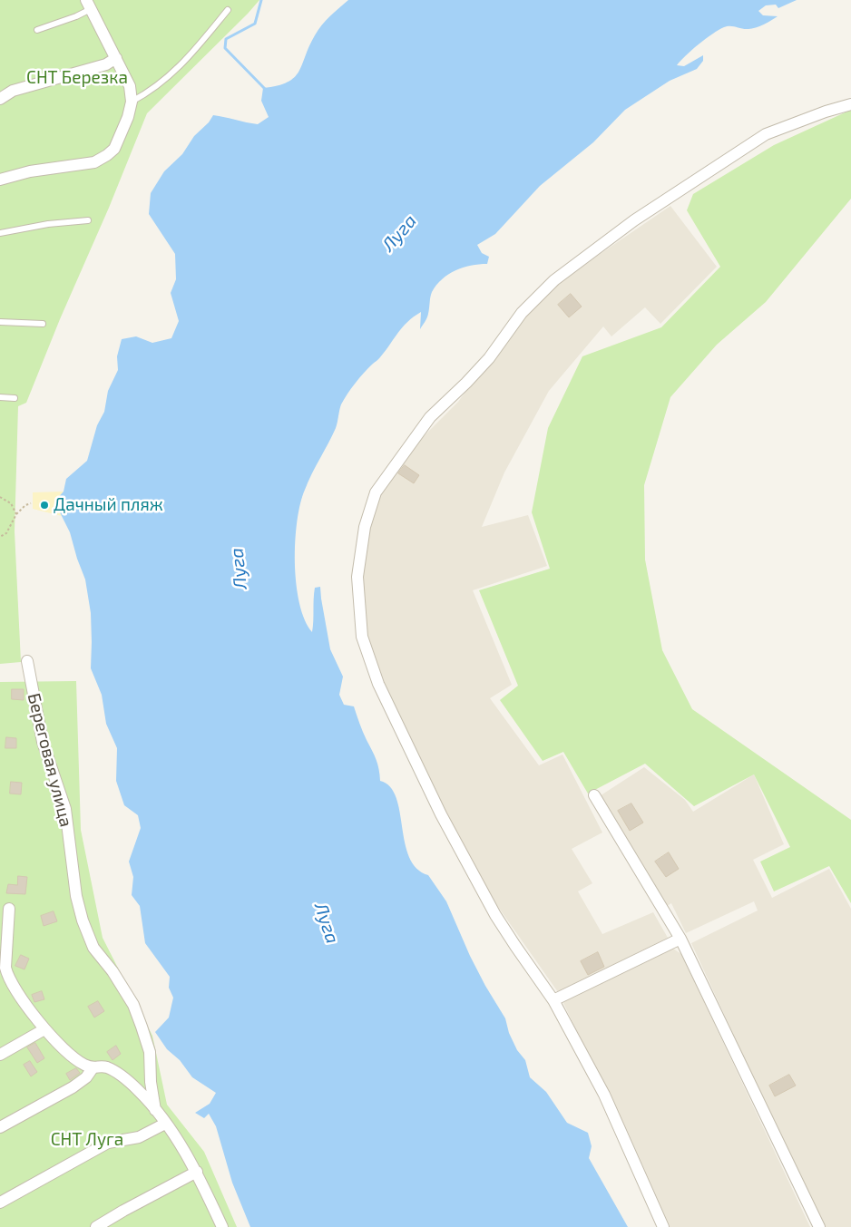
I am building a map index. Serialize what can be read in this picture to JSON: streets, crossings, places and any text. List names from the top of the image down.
{
  "streets": {
    "street": ["Береговая улица"]
  },
  "water": ["Луга"],
  "parks": ["СНТ Березка", "СНТ Луга"],
  "places": ["Дачный пляж"]
}
